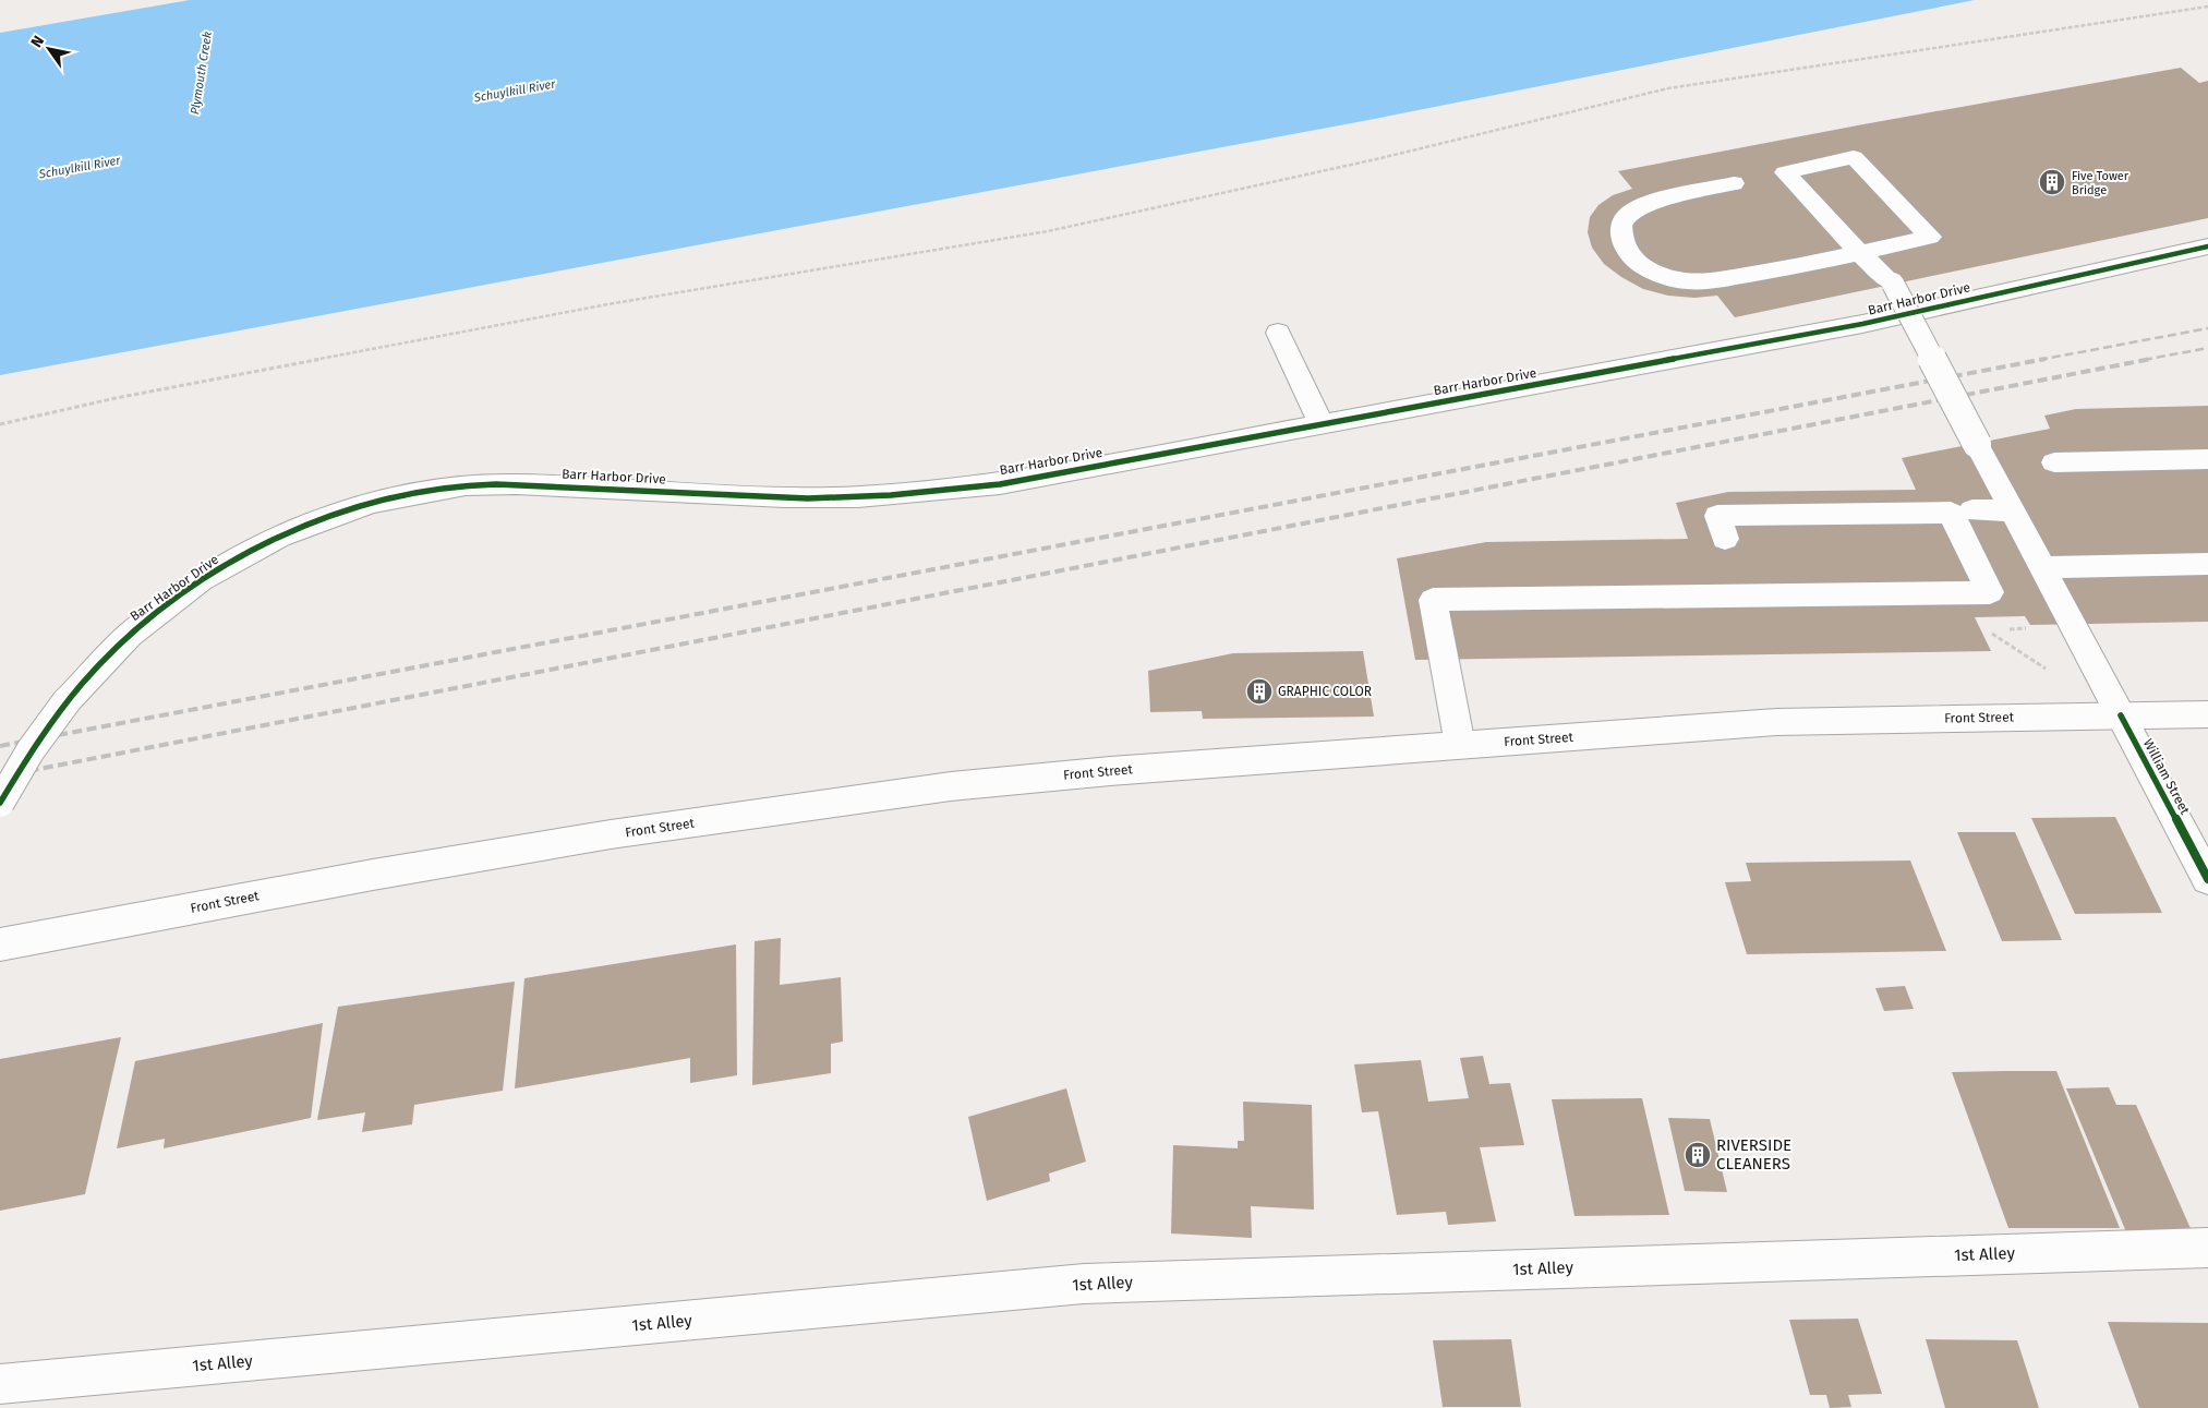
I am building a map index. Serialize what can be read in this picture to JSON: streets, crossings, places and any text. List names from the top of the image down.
{
  "streets": {
    "street": [
      "Barr Harbor Drive",
      "Front Street",
      "William Street",
      "1st Alley"
    ]
  },
  "crossings": [
    ["Front Street", "William Street"]
  ],
  "water": ["Plymouth Creek", "Schuylkill River"],
  "places": {
    "building": ["Five Tower Bridge", "GRAPHIC COLOR", "RIVERSIDE CLEANERS"]
  },
  "north": "top left"
}
